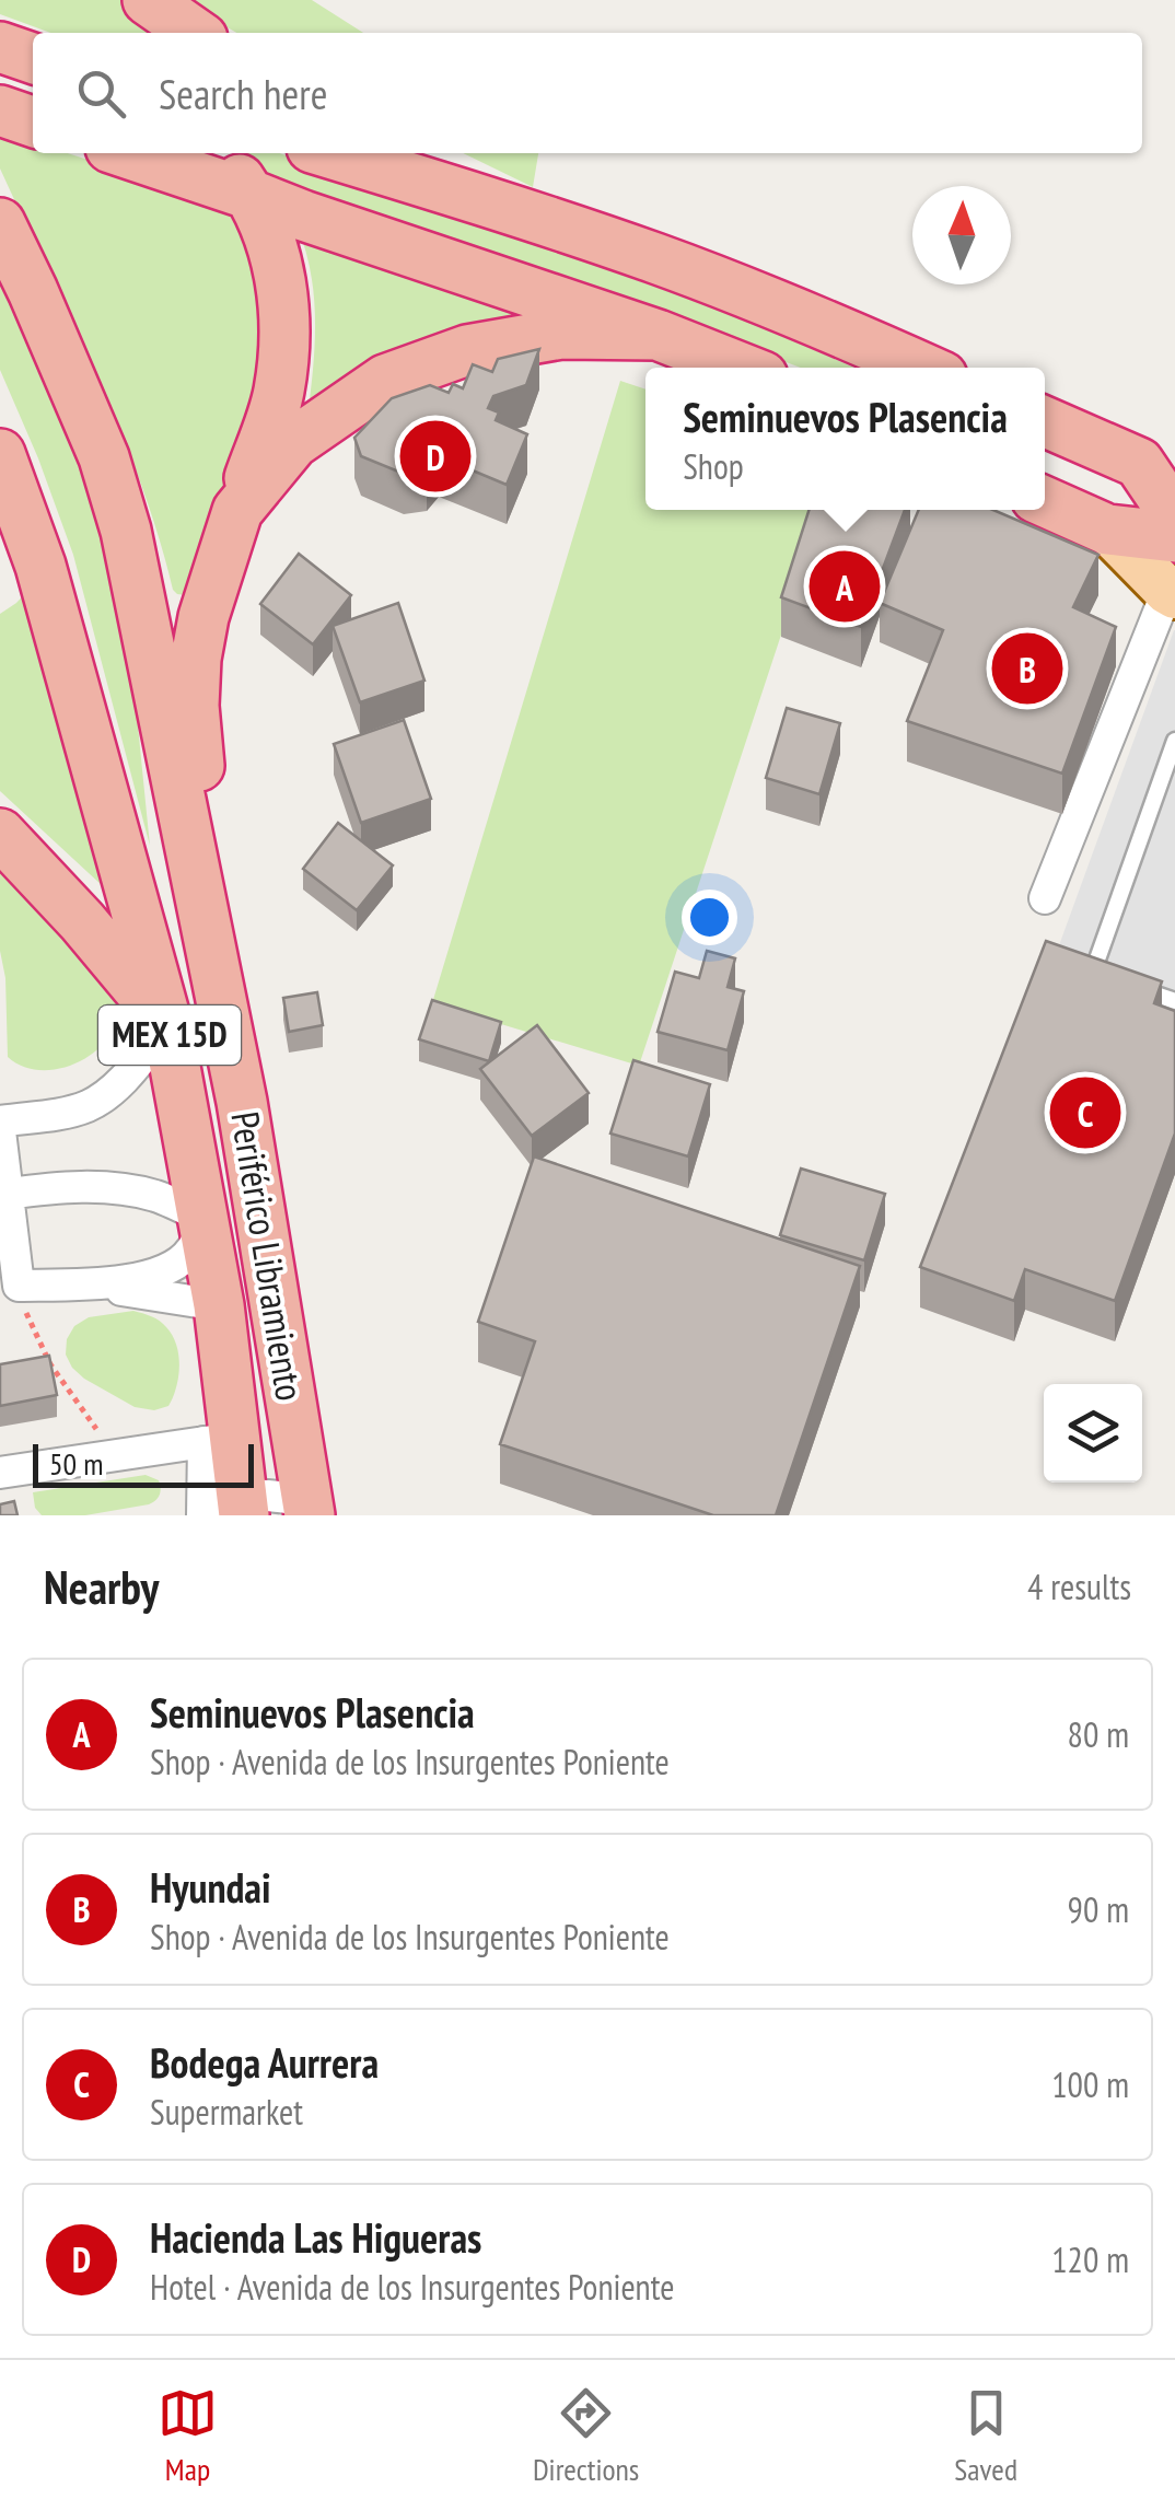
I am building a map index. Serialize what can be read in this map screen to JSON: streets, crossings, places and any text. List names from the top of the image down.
{
  "streets": {
    "highway": ["MEX 15D", "Periférico Libramiento"]
  },
  "scale_bar": "50 m",
  "north": "top",
  "page": {
    "search": "Search here",
    "popup": ["Seminuevos Plasencia", "Shop"],
    "pins": [
      "D",
      "A",
      "B",
      "C"
    ],
    "scale": "50 m",
    "heading": ["Nearby", "4 results"],
    "list": [
      {
        "mark": "A",
        "name": "Seminuevos Plasencia",
        "note": "Shop · Avenida de los Insurgentes Poniente",
        "value": "80 m"
      },
      {
        "mark": "B",
        "name": "Hyundai",
        "note": "Shop · Avenida de los Insurgentes Poniente",
        "value": "90 m"
      },
      {
        "mark": "C",
        "name": "Bodega Aurrera",
        "note": "Supermarket",
        "value": "100 m"
      },
      {
        "mark": "D",
        "name": "Hacienda Las Higueras",
        "note": "Hotel · Avenida de los Insurgentes Poniente",
        "value": "120 m"
      }
    ],
    "nav": ["Map", "Directions", "Saved"]
  }
}
